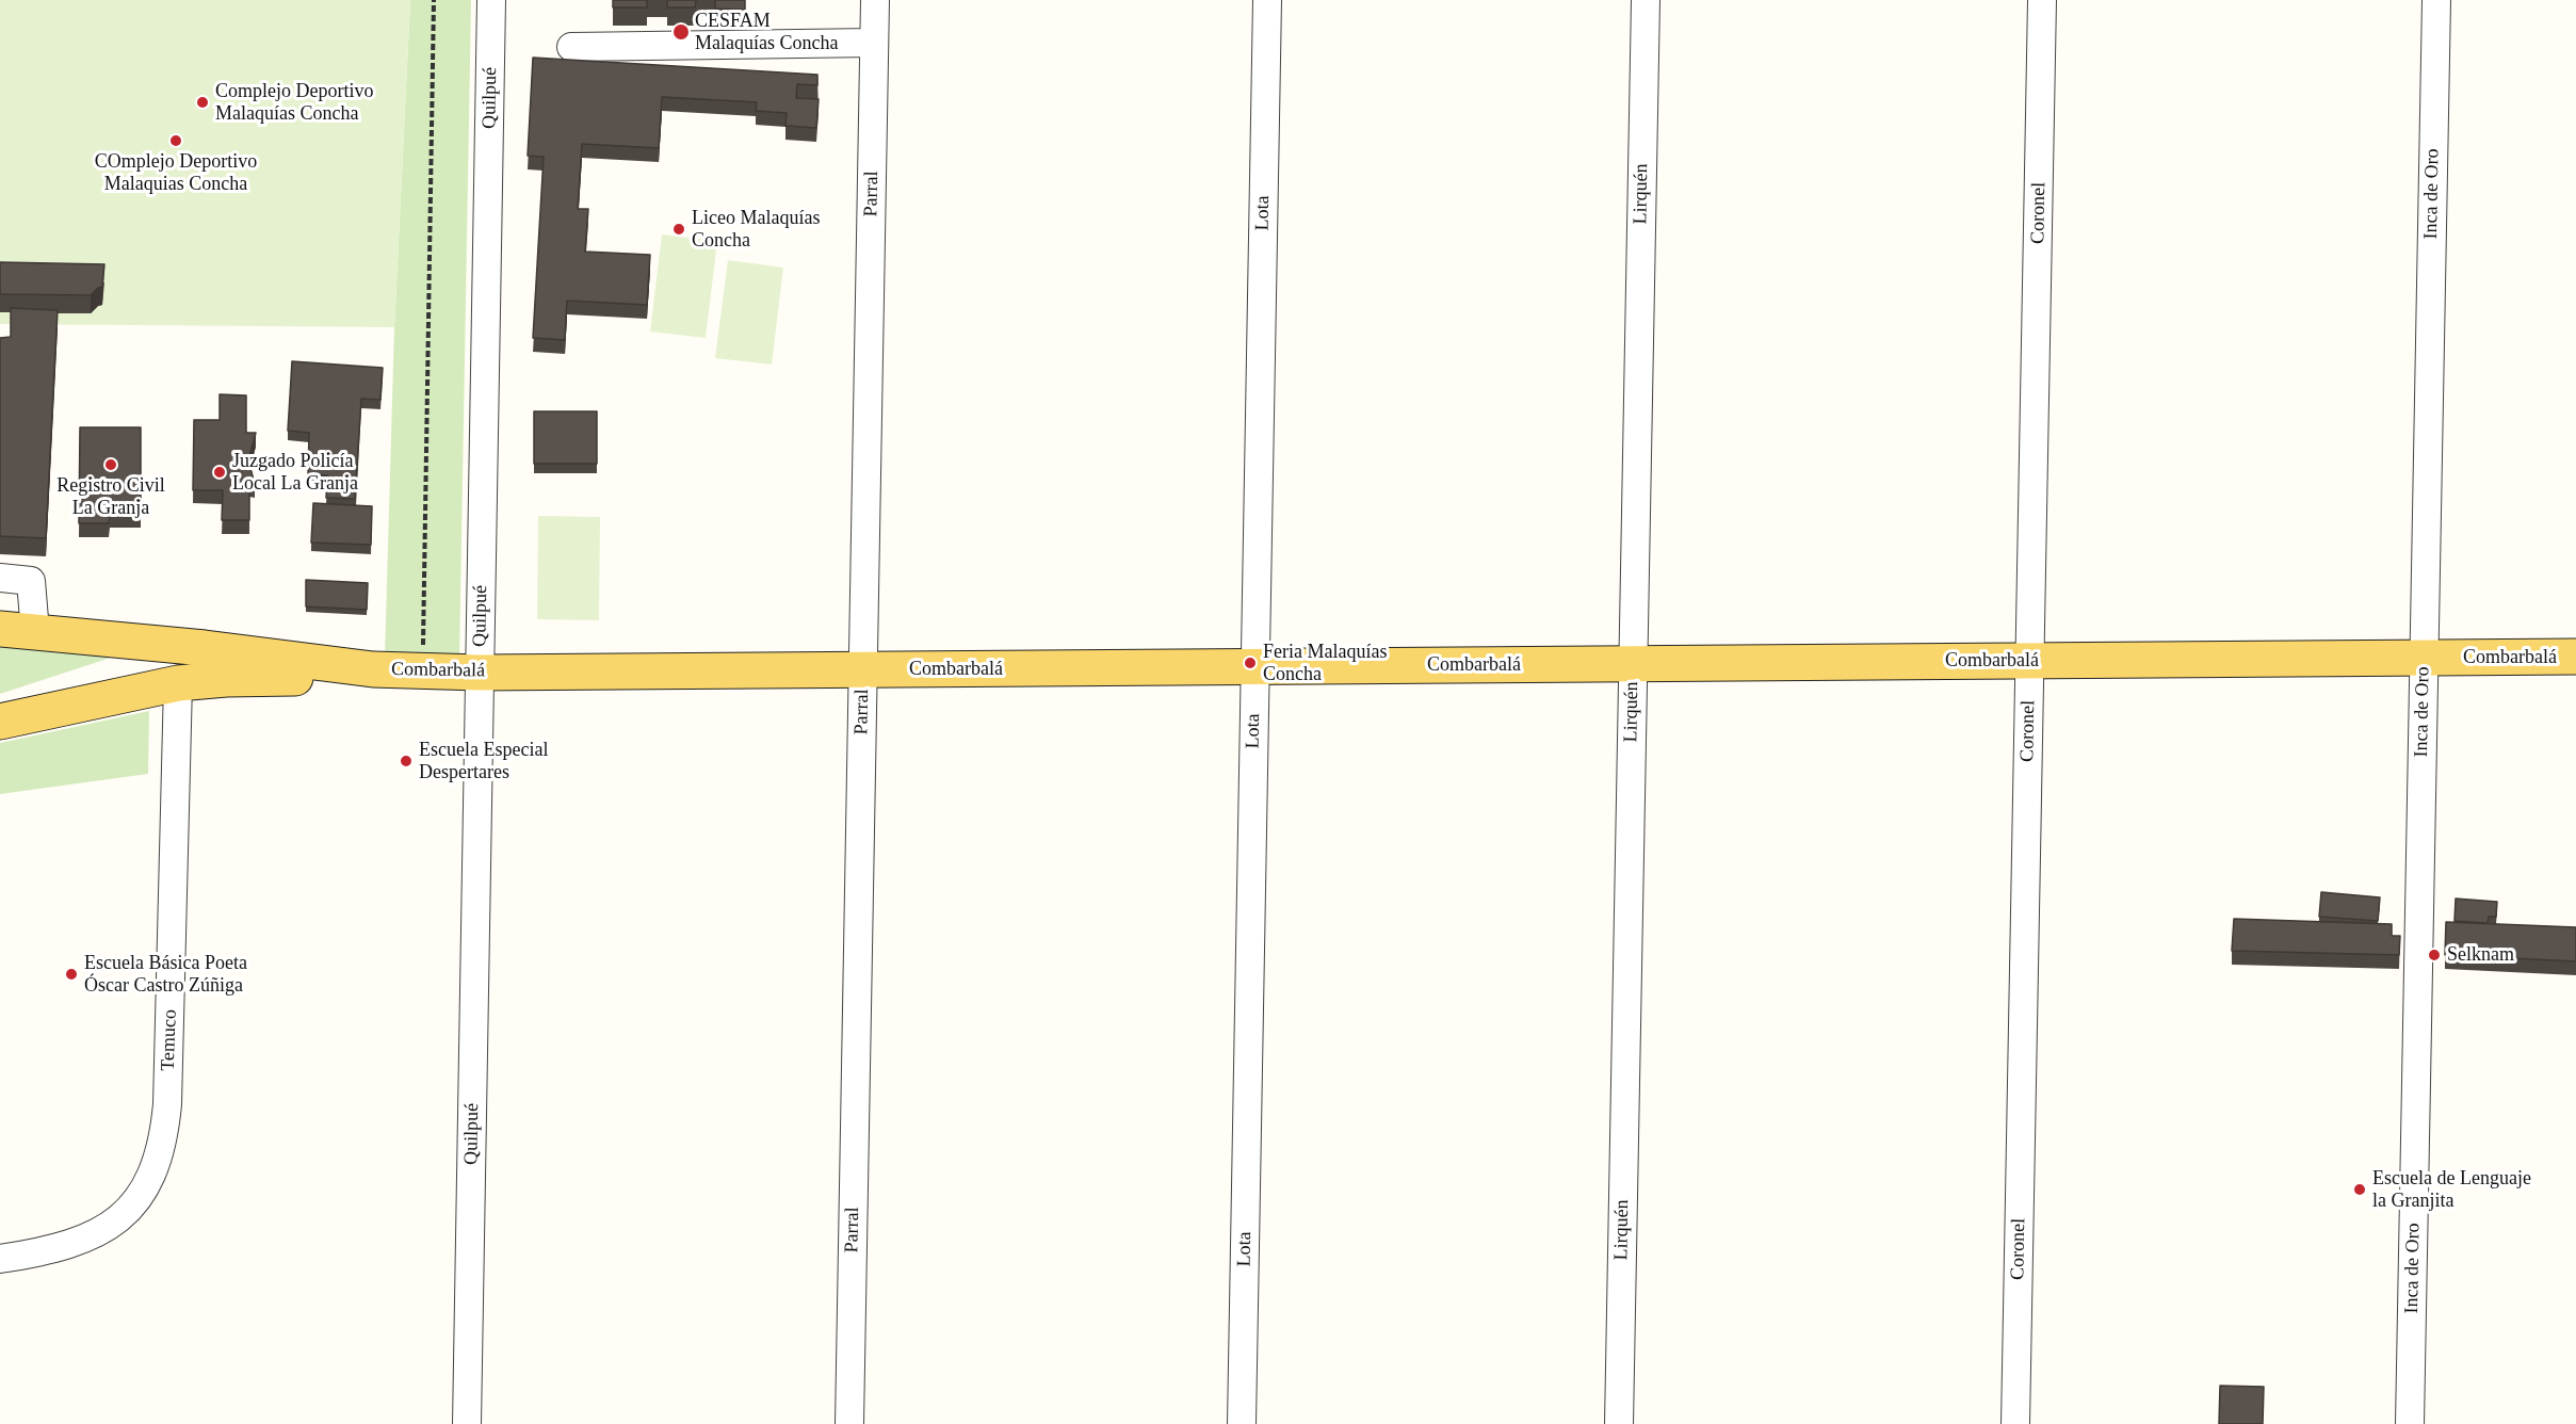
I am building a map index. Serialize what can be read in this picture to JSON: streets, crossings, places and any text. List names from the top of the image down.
{
  "streets": {
    "main road": ["Combarbalá"],
    "street": [
      "Quilpué",
      "Parral",
      "Lirquén",
      "Inca de Oro",
      "Lota",
      "Coronel",
      "Temuco"
    ]
  },
  "crossings": [
    ["Quilpué", "Combarbalá"],
    ["Parral", "Combarbalá"],
    ["Lirquén", "Combarbalá"],
    ["Inca de Oro", "Combarbalá"],
    ["Lota", "Combarbalá"],
    ["Coronel", "Combarbalá"],
    ["Combarbalá", "Temuco"]
  ],
  "places": [
    "CESFAM Malaquías Concha",
    "Complejo Deportivo Malaquías Concha",
    "COmplejo Deportivo Malaquias Concha",
    "Liceo Malaquías Concha",
    "Registro Civil La Granja",
    "Juzgado Policía Local La Granja",
    "Feria Malaquías Concha",
    "Escuela Especial Despertares",
    "Selknam",
    "Escuela Básica Poeta Óscar Castro Zúñiga",
    "Escuela de Lenguaje la Granjita"
  ]
}
